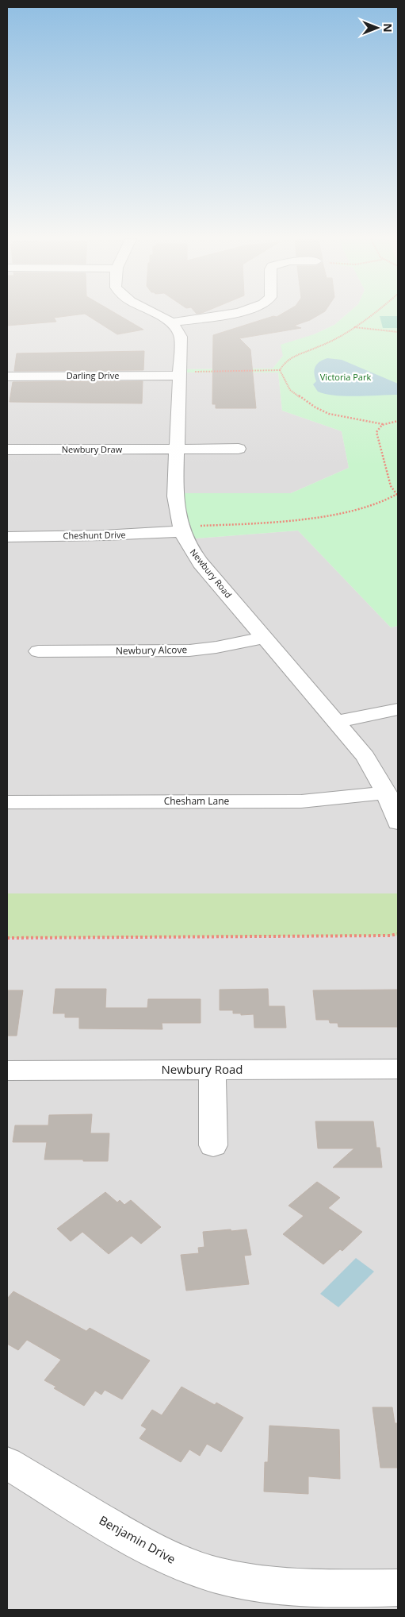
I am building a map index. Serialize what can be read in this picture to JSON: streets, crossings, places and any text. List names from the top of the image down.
{
  "streets": {
    "street": [
      "Darling Drive",
      "Newbury Draw",
      "Cheshunt Drive",
      "Newbury Road",
      "Newbury Alcove",
      "Chesham Lane",
      "Benjamin Drive"
    ]
  },
  "crossings": [
    ["Darling Drive", "Newbury Road"],
    ["Newbury Draw", "Newbury Road"],
    ["Cheshunt Drive", "Newbury Road"],
    ["Newbury Road", "Newbury Alcove"],
    ["Newbury Road", "Chesham Lane"]
  ],
  "parks": ["Victoria Park"],
  "north": "right"
}
